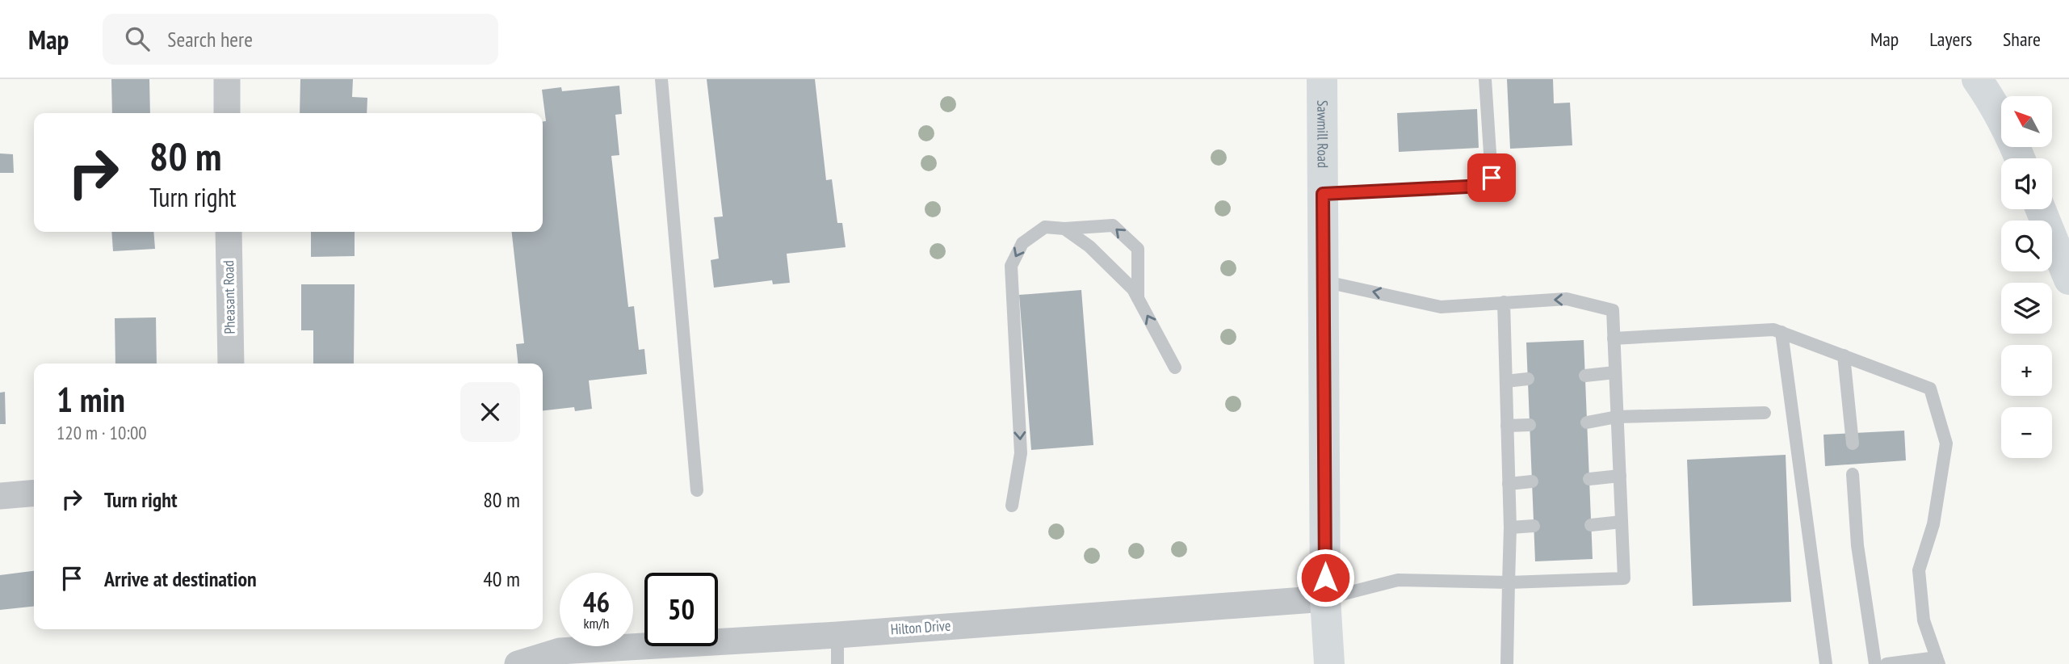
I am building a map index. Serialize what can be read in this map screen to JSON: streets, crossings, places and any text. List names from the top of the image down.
{
  "streets": {
    "main road": ["Sawmill Road"],
    "street": ["Pheasant Road", "Hilton Drive"]
  },
  "crossings": [
    ["Sawmill Road", "Hilton Drive"]
  ],
  "north": "top left",
  "page": {
    "header": "Map",
    "search": "Search here",
    "nav": ["Map", "Layers", "Share"],
    "map_buttons": ["+", "−"],
    "turn": ["80 m", "Turn right"],
    "heading": ["1 min", "120 m · 10:00"],
    "list": [
      {
        "name": "Turn right",
        "value": "80 m"
      },
      {
        "name": "Arrive at destination",
        "value": "40 m"
      }
    ],
    "speed": "46 km/h",
    "limit": "50"
  }
}
